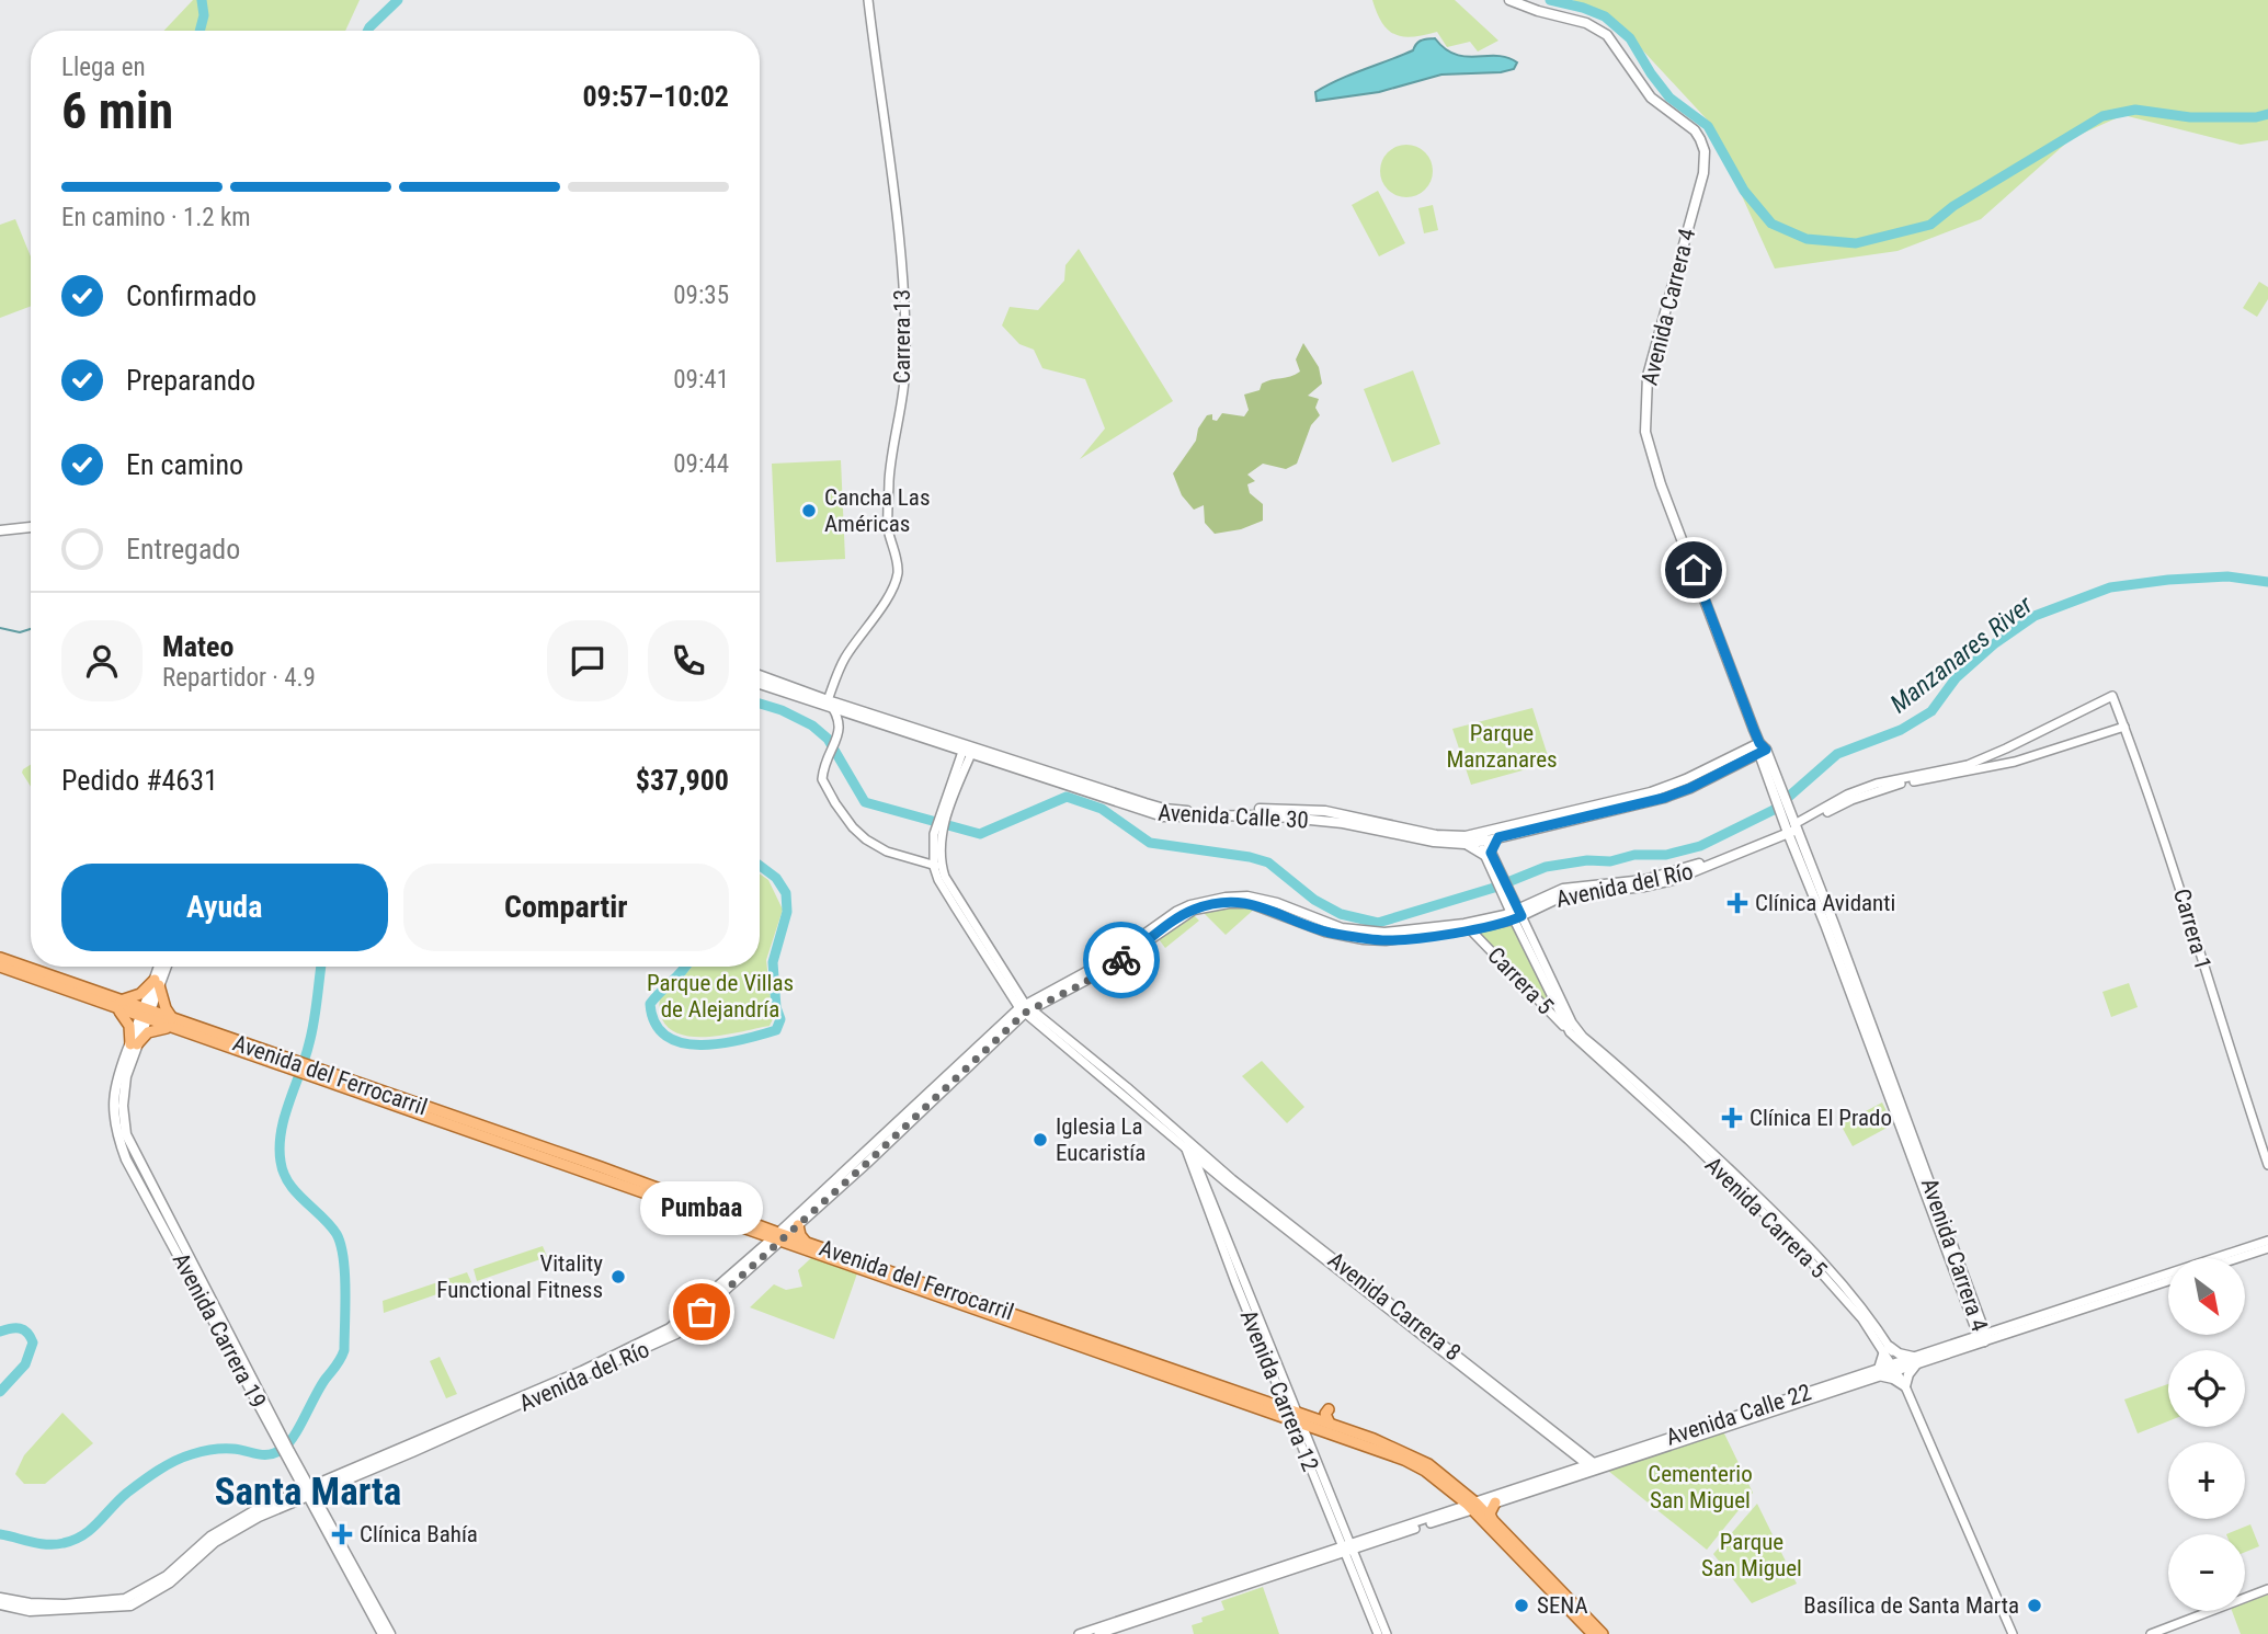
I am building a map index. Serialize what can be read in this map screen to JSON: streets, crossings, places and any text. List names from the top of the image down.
{
  "streets": {
    "main road": [
      "Avenida Carrera 4",
      "Avenida Calle 30",
      "Avenida del Río",
      "Avenida del Ferrocarril",
      "Avenida Carrera 19",
      "Avenida Calle 22"
    ],
    "street": [
      "Carrera 13",
      "Carrera 1",
      "Carrera 5",
      "Avenida Carrera 5",
      "Avenida Carrera 8",
      "Avenida Carrera 12"
    ]
  },
  "crossings": [
    ["Avenida Carrera 4", "Avenida Calle 30"],
    ["Avenida Carrera 4", "Avenida del Río"],
    ["Avenida Carrera 4", "Avenida Calle 22"],
    ["Carrera 13", "Avenida Calle 30"],
    ["Avenida Calle 30", "Avenida Carrera 5"],
    ["Avenida del Río", "Carrera 1"],
    ["Avenida del Río", "Carrera 5"],
    ["Avenida del Río", "Avenida del Ferrocarril"],
    ["Avenida del Río", "Avenida Carrera 5"],
    ["Avenida del Río", "Avenida Carrera 8"],
    ["Avenida del Río", "Avenida Carrera 19"],
    ["Carrera 5", "Avenida Carrera 5"],
    ["Avenida del Ferrocarril", "Avenida Carrera 19"],
    ["Avenida del Ferrocarril", "Avenida Carrera 12"],
    ["Avenida del Ferrocarril", "Avenida Calle 22"],
    ["Avenida Carrera 5", "Avenida Calle 22"],
    ["Avenida Carrera 8", "Avenida Carrera 12"],
    ["Avenida Carrera 8", "Avenida Calle 22"],
    ["Avenida Carrera 12", "Avenida Calle 22"]
  ],
  "districts": ["Santa Marta"],
  "water": ["Manzanares River"],
  "parks": [
    "Parque Manzanares",
    "Parque de Villas de Alejandría",
    "Cementerio San Miguel",
    "Parque San Miguel"
  ],
  "places": {
    "other": [
      "Cancha Las Américas",
      "Iglesia La Eucaristía",
      "Vitality Functional Fitness",
      "Pumbaa",
      "SENA",
      "Basílica de Santa Marta"
    ],
    "health": ["Clínica Avidanti", "Clínica El Prado", "Clínica Bahía"]
  },
  "north": "bottom right",
  "page": {
    "heading": ["6 min", "Llega en", "09:57–10:02"],
    "panel": [
      "Mateo",
      "Repartidor · 4.9",
      "Pedido #4631",
      "$37,900"
    ],
    "bar": "En camino · 1.2 km",
    "list": [
      ["Confirmado", "09:35"],
      ["Preparando", "09:41"],
      ["En camino", "09:44"],
      "Entregado"
    ],
    "buttons": ["Ayuda", "Compartir"],
    "bubble": "Pumbaa",
    "map_buttons": ["+", "−"]
  }
}
